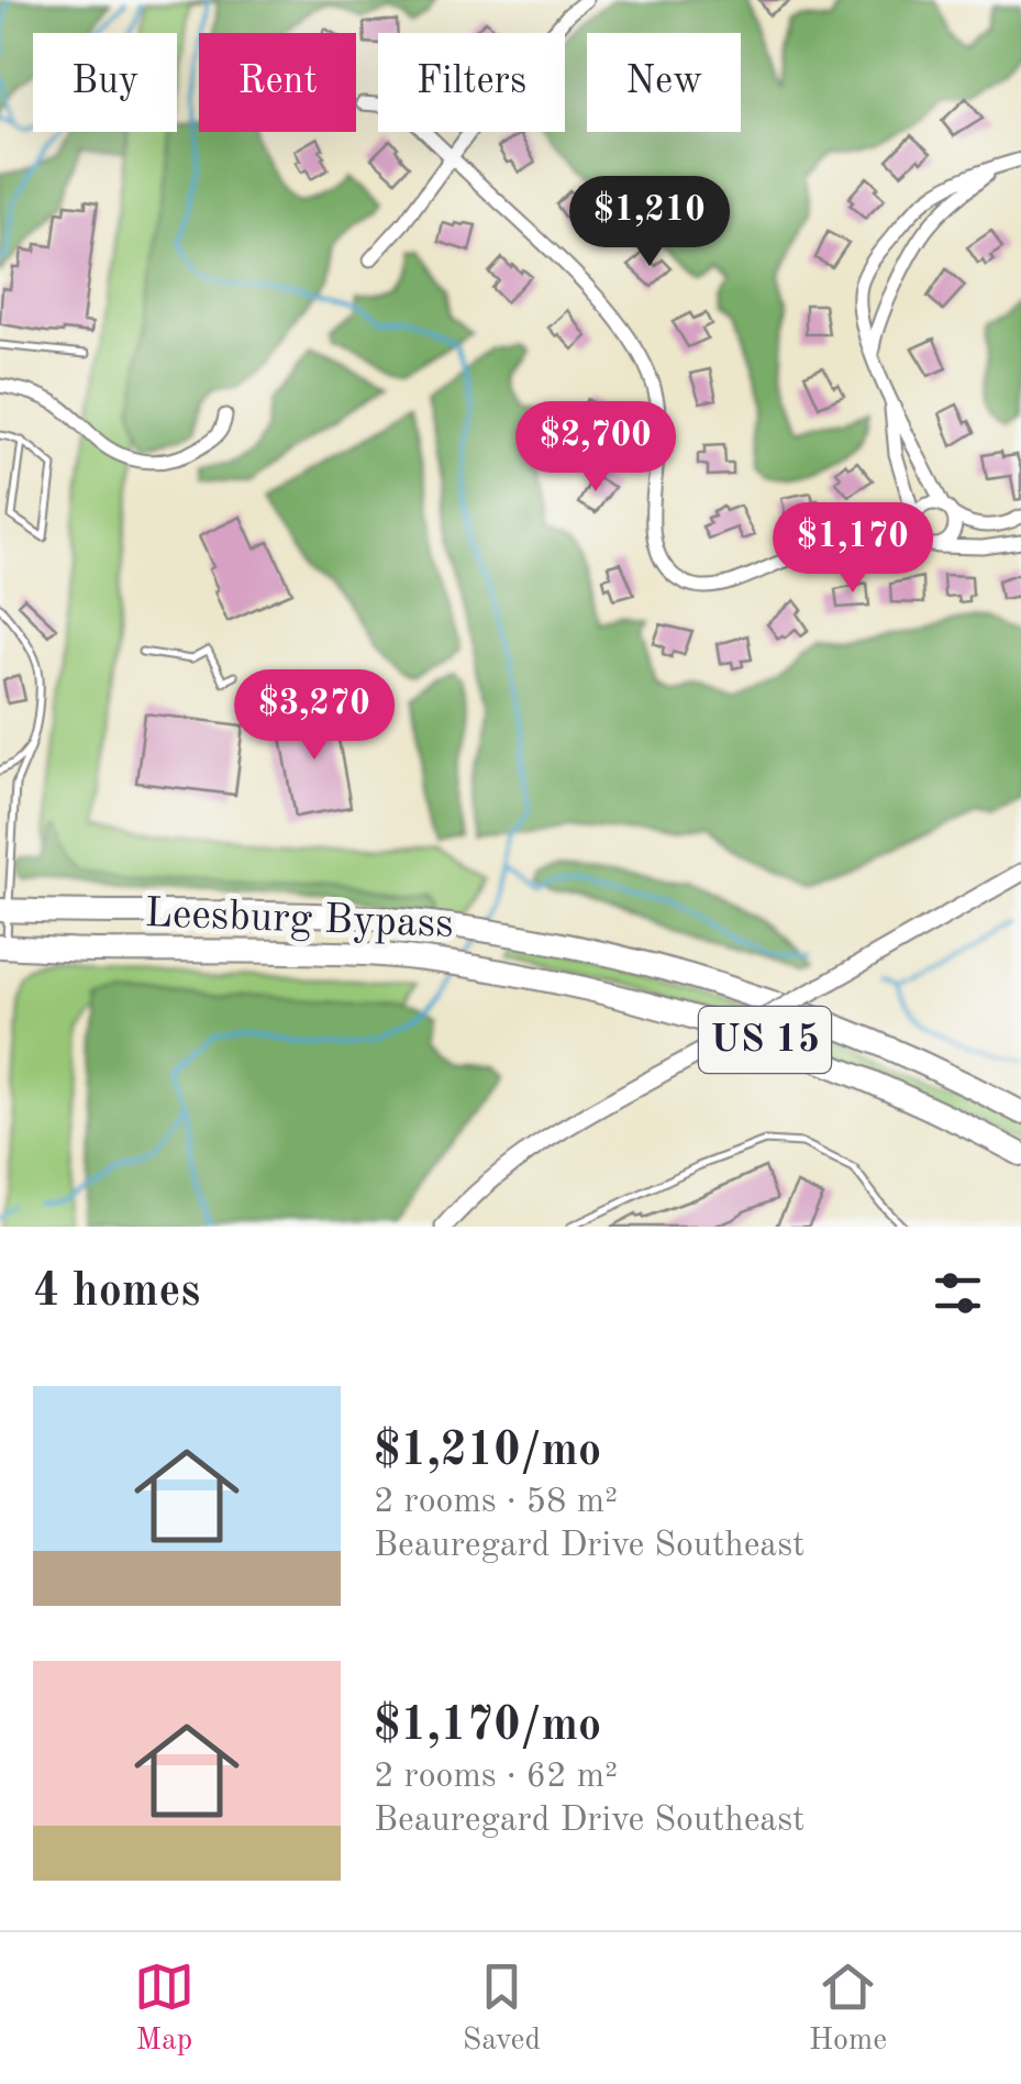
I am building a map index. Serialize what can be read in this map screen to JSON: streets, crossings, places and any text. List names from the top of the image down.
{
  "streets": {
    "highway": ["Leesburg Bypass", "US 15"]
  },
  "page": {
    "chip": [
      "Buy",
      "Rent",
      "Filters",
      "New"
    ],
    "price": [
      "$1,210",
      "$2,700",
      "$1,170",
      "$3,270"
    ],
    "heading": "4 homes",
    "list": [
      {
        "name": "$1,210/mo",
        "note": "2 rooms · 58 m² · Beauregard Drive Southeast"
      },
      {
        "name": "$1,170/mo",
        "note": "2 rooms · 62 m² · Beauregard Drive Southeast"
      }
    ],
    "tabs": ["Map", "Saved", "Home"]
  }
}
